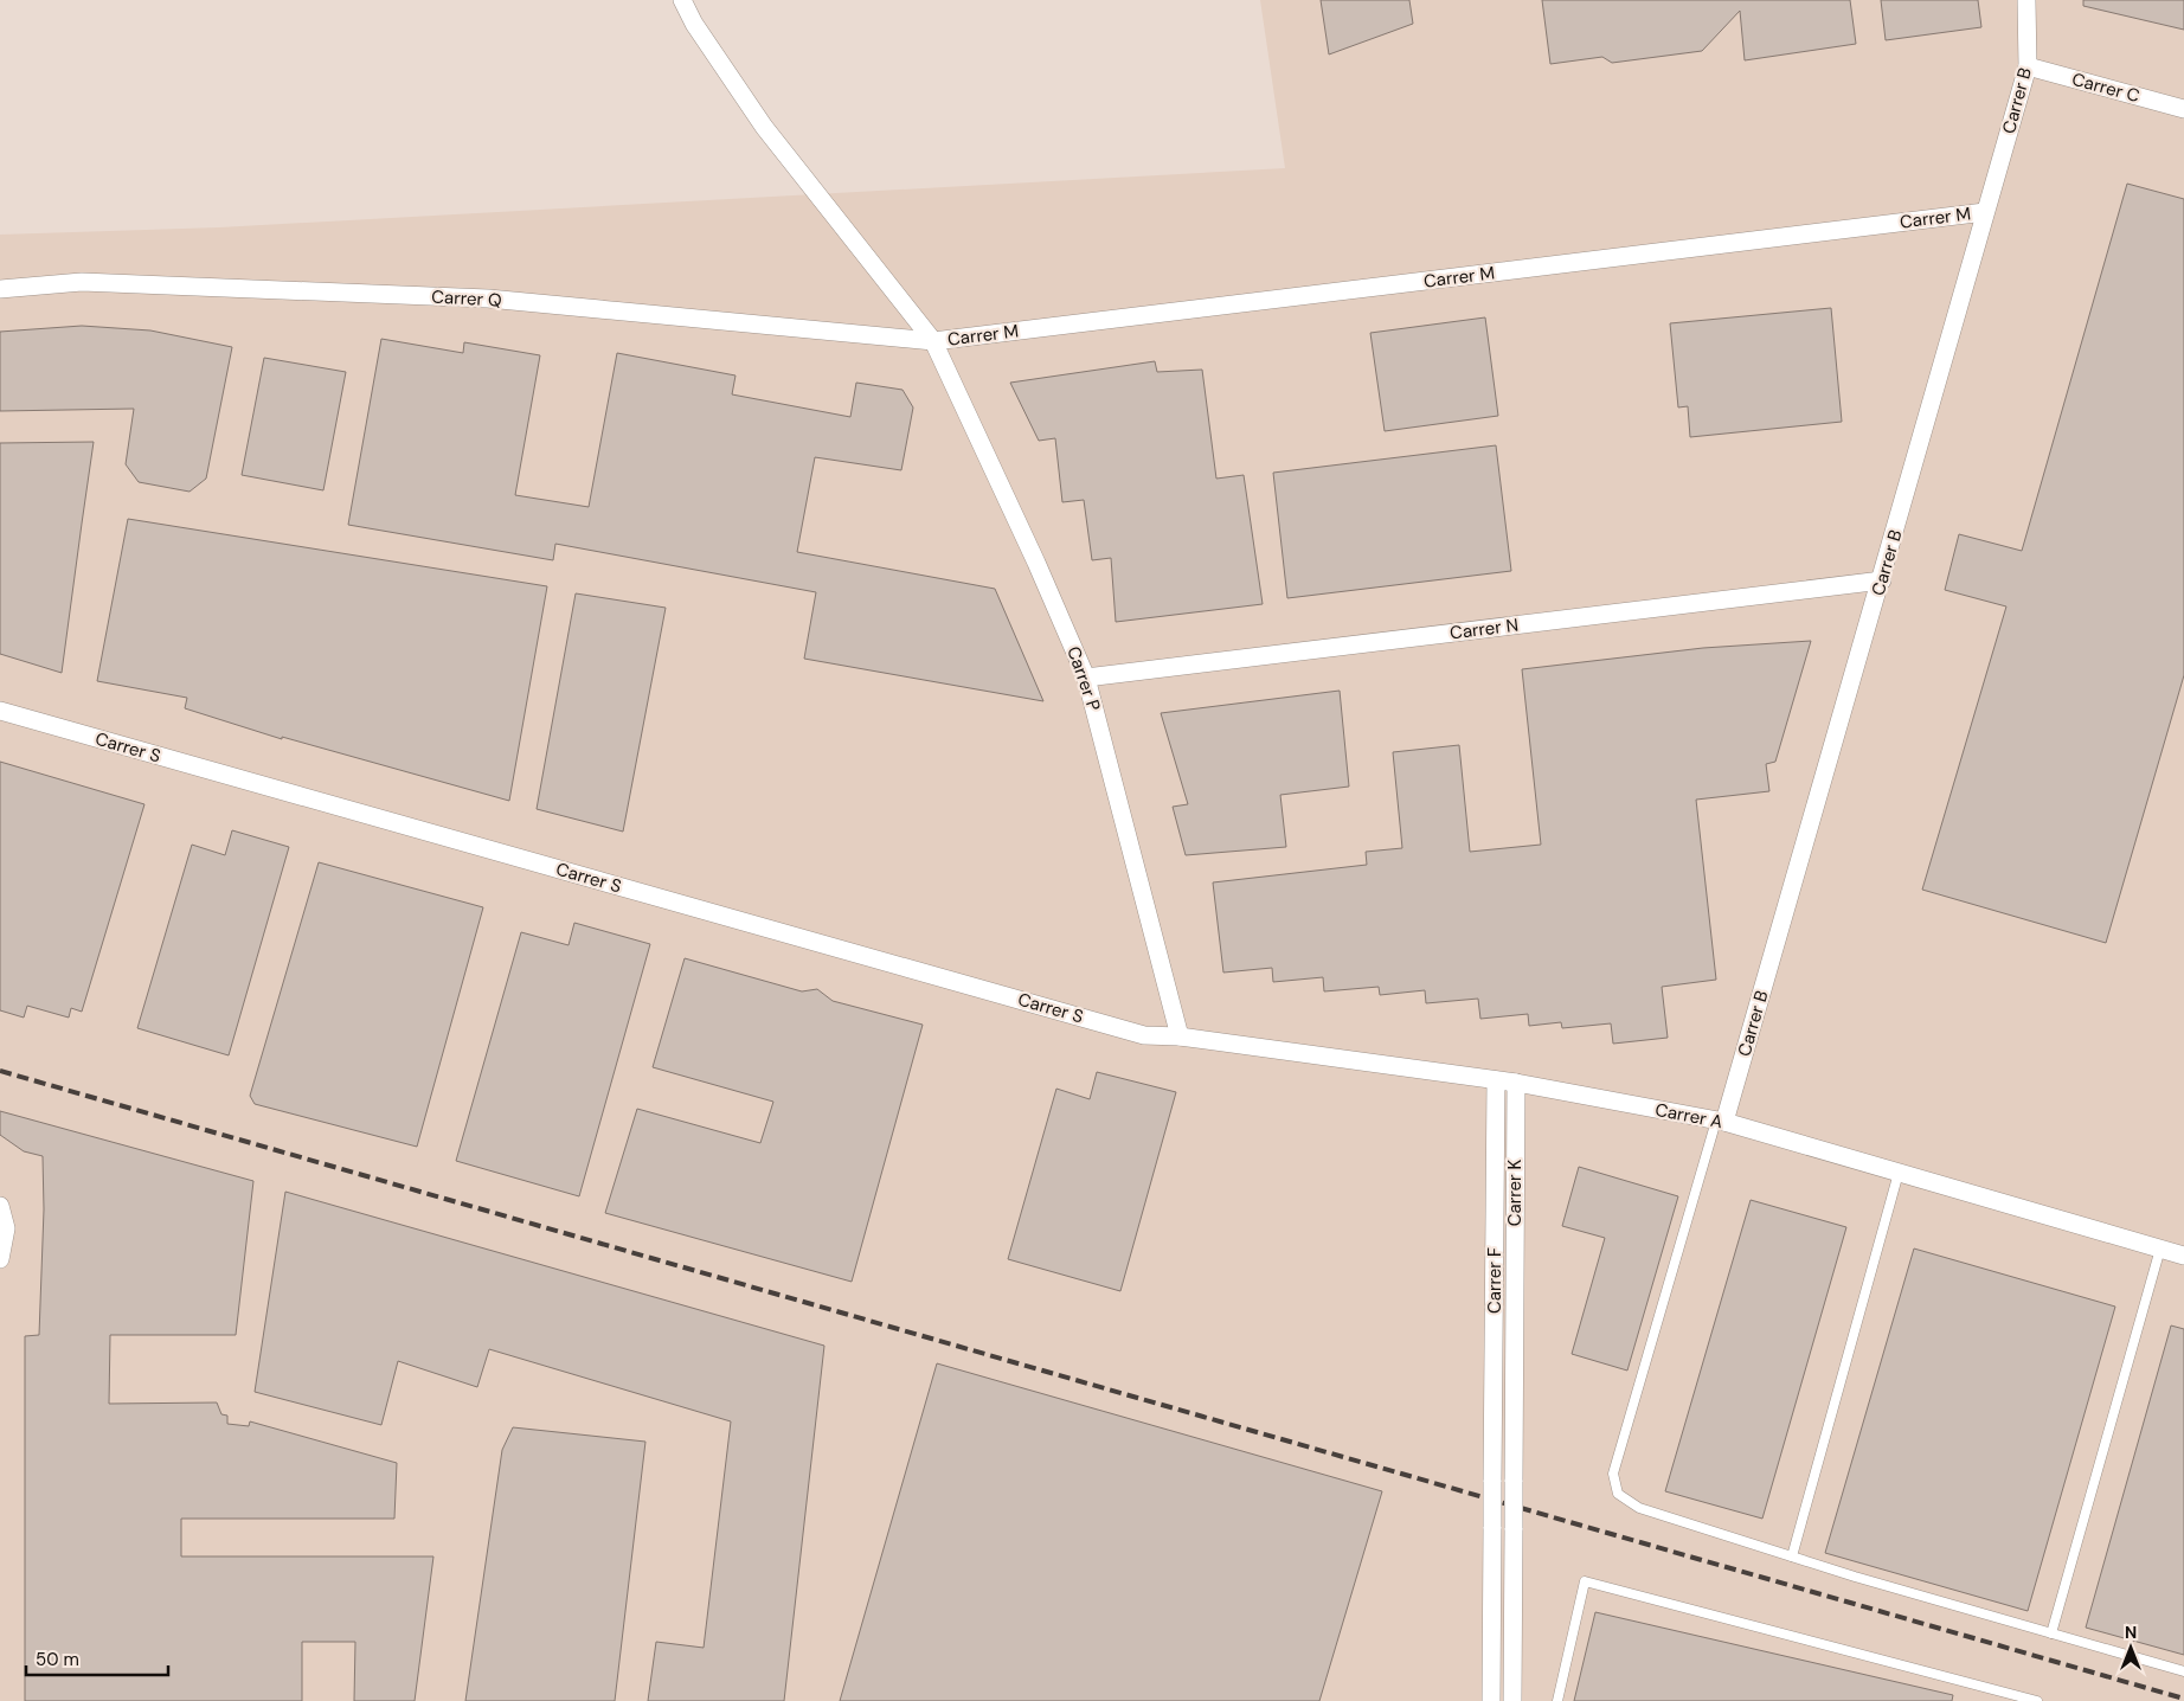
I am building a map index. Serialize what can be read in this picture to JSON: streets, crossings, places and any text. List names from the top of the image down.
{
  "streets": {
    "street": [
      "Carrer C",
      "Carrer B",
      "Carrer M",
      "Carrer Q",
      "Carrer N",
      "Carrer P",
      "Carrer S",
      "Carrer A",
      "Carrer K",
      "Carrer F"
    ]
  },
  "crossings": [
    ["Carrer C", "Carrer B"],
    ["Carrer B", "Carrer M"],
    ["Carrer B", "Carrer N"],
    ["Carrer B", "Carrer A"],
    ["Carrer M", "Carrer Q"],
    ["Carrer M", "Carrer P"],
    ["Carrer Q", "Carrer P"],
    ["Carrer N", "Carrer P"],
    ["Carrer P", "Carrer S"],
    ["Carrer P", "Carrer A"],
    ["Carrer S", "Carrer A"],
    ["Carrer A", "Carrer K"],
    ["Carrer A", "Carrer F"]
  ],
  "scale_bar": "50 m",
  "north": "top"
}
